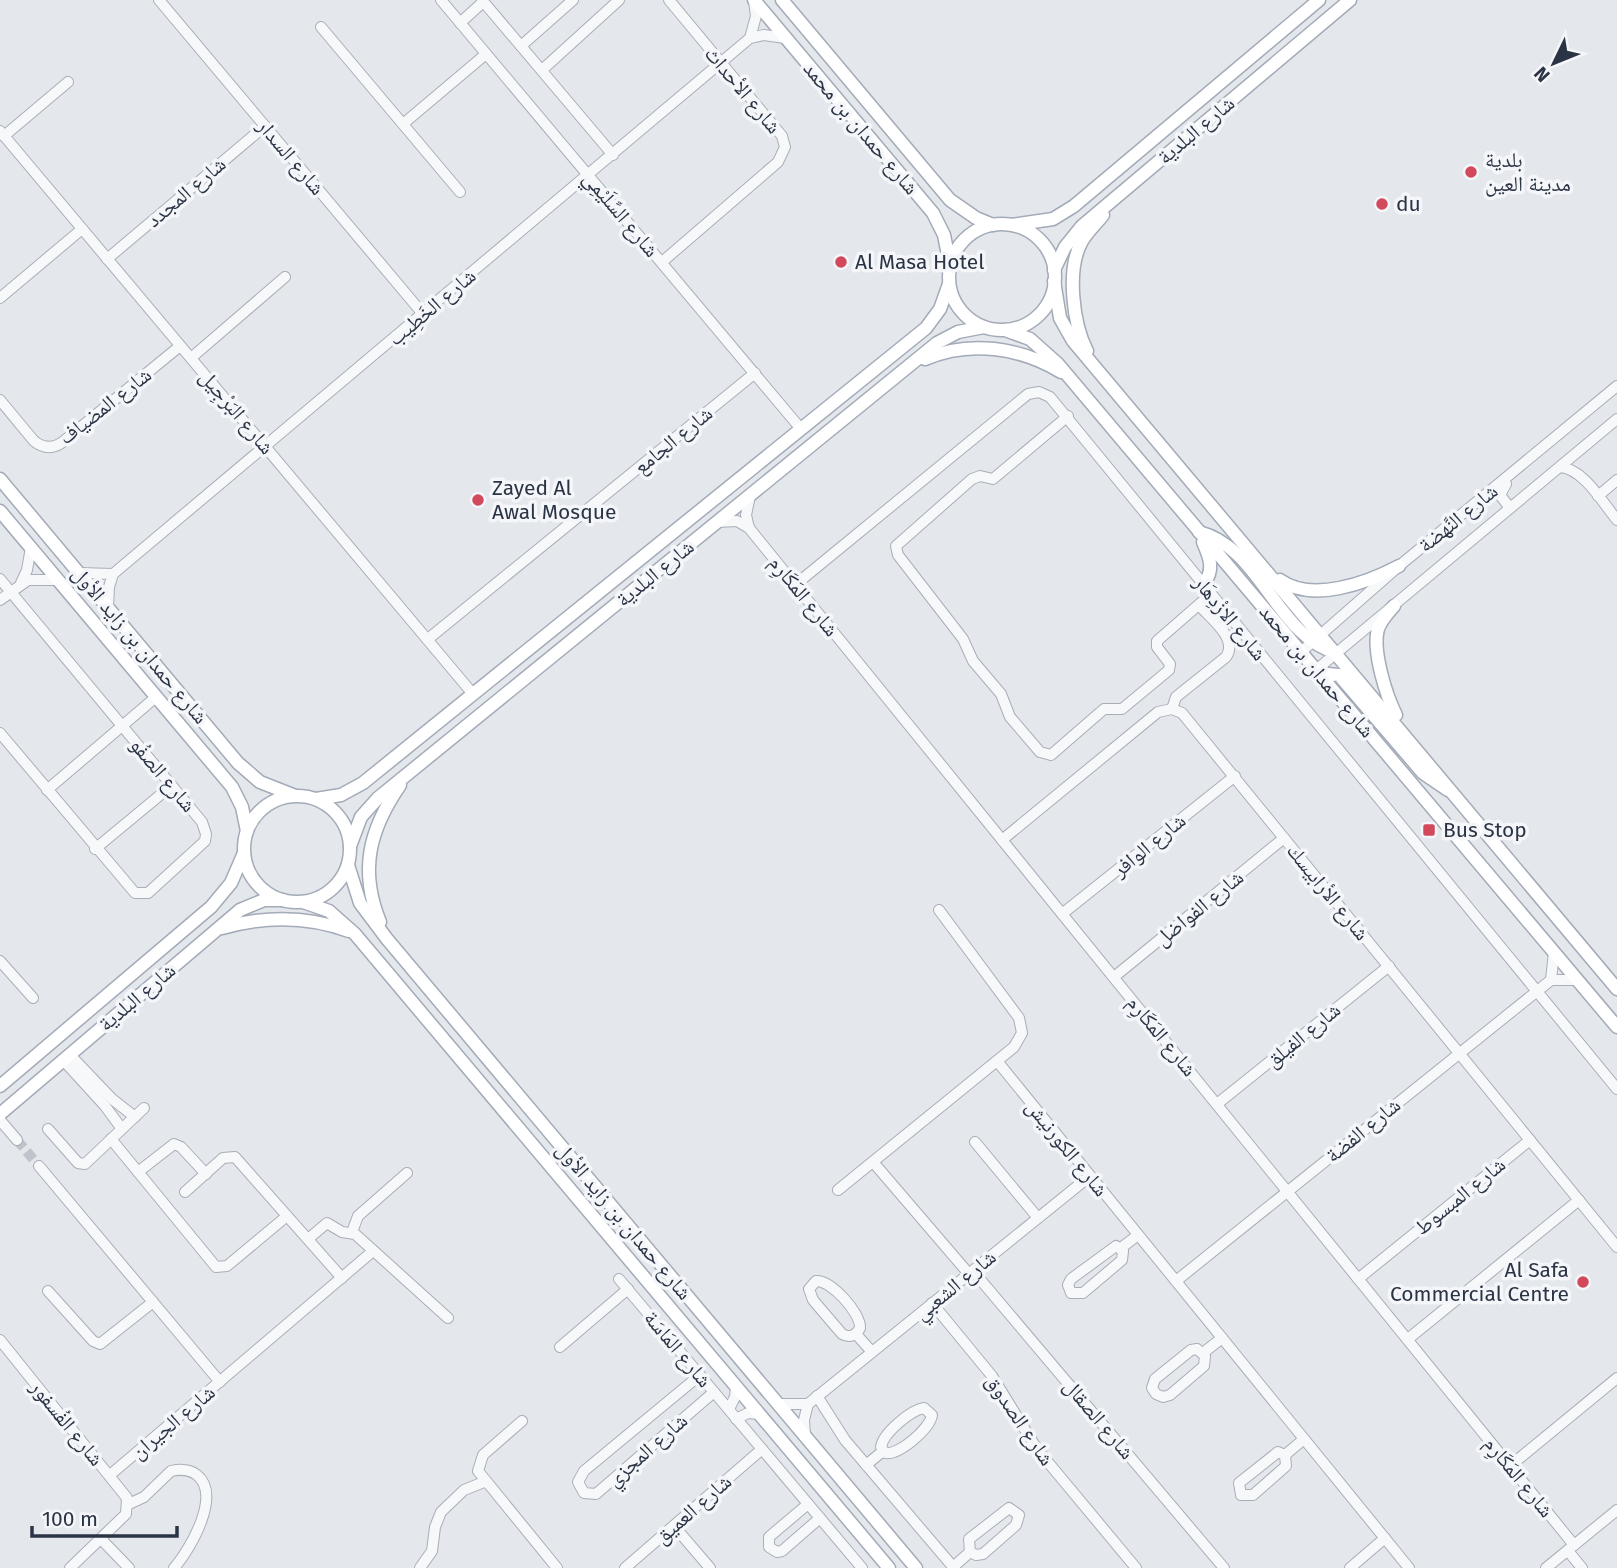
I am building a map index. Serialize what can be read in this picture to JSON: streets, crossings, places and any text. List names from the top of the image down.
{
  "streets": {
    "main road": ["شارع حمدان بن محمد", "شارع البلدية", "شارع حمدان بن زايد الأول"],
    "street": [
      "شارع الأحداث",
      "شارع السدار",
      "شارع المجدد",
      "شارع السِّلَيْمِي",
      "شارع الخَطِيب",
      "شارع المضياف",
      "شارع البَرْجِيل",
      "شارع الجامع",
      "شارع النَّهضة",
      "شارع المَكَارِم",
      "شارع الازْدِهَار",
      "شارع الصفُو",
      "شارع الوافر",
      "شارع الأرابيسك",
      "شارع الفواضل",
      "شارع الفيلق",
      "شارع الفضة",
      "شارع الكورنيش",
      "شارع المبسوط",
      "شارع الشعبي",
      "شارع المَاسَة",
      "شارع الصقال",
      "شارع الصدوق",
      "شارع الجيران",
      "شارع الفُسفور",
      "شارع المجزي",
      "شارع العميق"
    ]
  },
  "crossings": [
    ["شارع الأحداث", "شارع السِّلَيْمِي"],
    ["شارع الأحداث", "شارع الخَطِيب"],
    ["شارع حمدان بن محمد", "شارع البلدية"],
    ["شارع حمدان بن محمد", "شارع النَّهضة"],
    ["شارع البلدية", "شارع السِّلَيْمِي"],
    ["شارع البلدية", "شارع البَرْجِيل"],
    ["شارع البلدية", "شارع حمدان بن زايد الأول"],
    ["شارع السدار", "شارع المجدد"],
    ["شارع السدار", "شارع الخَطِيب"],
    ["شارع المجدد", "شارع البَرْجِيل"],
    ["شارع السِّلَيْمِي", "شارع الخَطِيب"],
    ["شارع السِّلَيْمِي", "شارع الجامع"],
    ["شارع الخَطِيب", "شارع البَرْجِيل"],
    ["شارع المضياف", "شارع البَرْجِيل"],
    ["شارع البَرْجِيل", "شارع الجامع"],
    ["شارع المَكَارِم", "شارع الازْدِهَار"],
    ["شارع المَكَارِم", "شارع الوافر"],
    ["شارع المَكَارِم", "شارع الفواضل"],
    ["شارع المَكَارِم", "شارع الفيلق"],
    ["شارع المَكَارِم", "شارع الفضة"],
    ["شارع المَكَارِم", "شارع المبسوط"],
    ["شارع الازْدِهَار", "شارع الفضة"],
    ["شارع حمدان بن زايد الأول", "شارع المَاسَة"],
    ["شارع الوافر", "شارع الأرابيسك"],
    ["شارع الأرابيسك", "شارع الفواضل"],
    ["شارع الأرابيسك", "شارع الفيلق"],
    ["شارع الأرابيسك", "شارع الفضة"],
    ["شارع الأرابيسك", "شارع المبسوط"],
    ["شارع الفضة", "شارع الكورنيش"],
    ["شارع الكورنيش", "شارع الشعبي"],
    ["شارع الشعبي", "شارع الصقال"],
    ["شارع الشعبي", "شارع الصدوق"],
    ["شارع المَاسَة", "شارع المجزي"],
    ["شارع المَاسَة", "شارع العميق"],
    ["شارع الجيران", "شارع الفُسفور"]
  ],
  "places": {
    "other": [
      "بلدية مدينة العين",
      "du",
      "Al Masa Hotel",
      "Zayed Al Awal Mosque",
      "Al Safa Commercial Centre"
    ],
    "transit": ["Bus Stop"]
  },
  "scale_bar": "100 m",
  "north": "bottom left"
}
